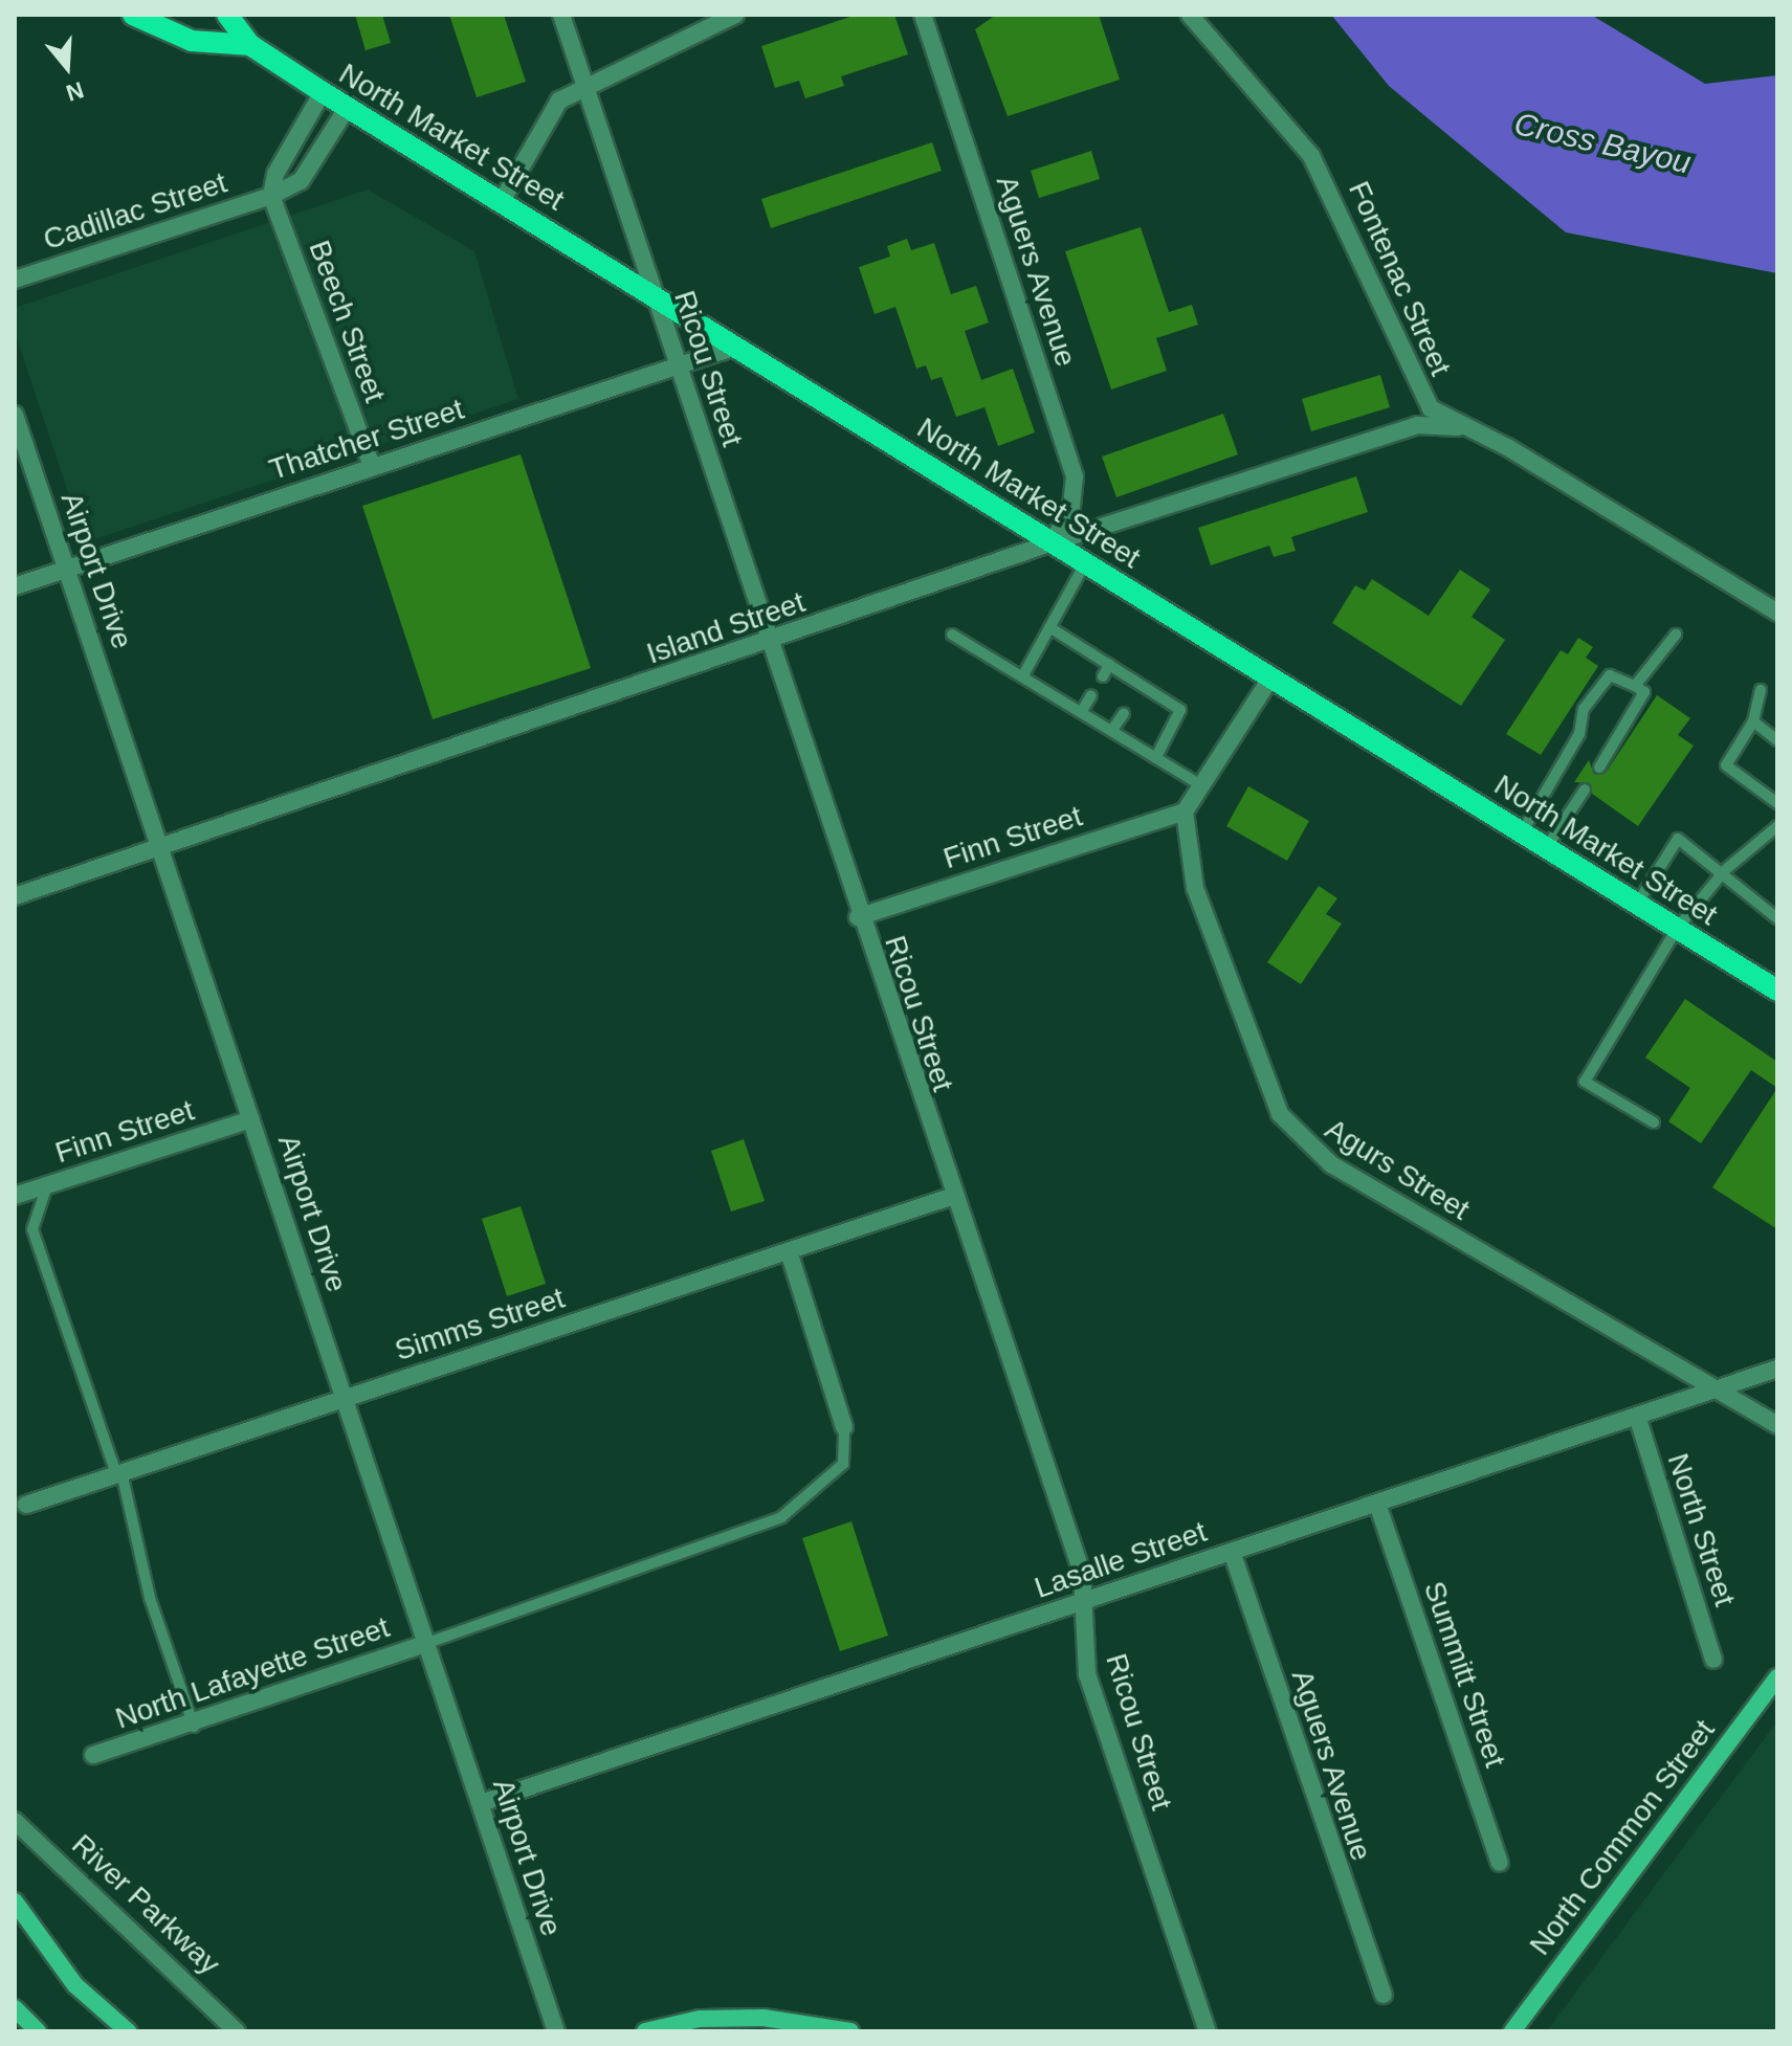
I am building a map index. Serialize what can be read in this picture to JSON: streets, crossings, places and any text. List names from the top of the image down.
{
  "streets": {
    "main road": ["North Market Street", "North Common Street"],
    "street": [
      "Cadillac Street",
      "Aguers Avenue",
      "Fontenac Street",
      "Beech Street",
      "Ricou Street",
      "Thatcher Street",
      "Airport Drive",
      "Island Street",
      "Finn Street",
      "Agurs Street",
      "Simms Street",
      "North Street",
      "Lasalle Street",
      "North Lafayette Street",
      "Summitt Street",
      "River Parkway"
    ]
  },
  "crossings": [
    ["North Market Street", "Cadillac Street"],
    ["North Market Street", "Aguers Avenue"],
    ["North Market Street", "Ricou Street"],
    ["North Market Street", "Thatcher Street"],
    ["North Market Street", "Island Street"],
    ["Cadillac Street", "Beech Street"],
    ["Aguers Avenue", "Island Street"],
    ["Aguers Avenue", "Lasalle Street"],
    ["Fontenac Street", "Island Street"],
    ["Beech Street", "Thatcher Street"],
    ["Ricou Street", "Thatcher Street"],
    ["Ricou Street", "Island Street"],
    ["Ricou Street", "Finn Street"],
    ["Ricou Street", "Simms Street"],
    ["Ricou Street", "Lasalle Street"],
    ["Thatcher Street", "Airport Drive"],
    ["Airport Drive", "Island Street"],
    ["Airport Drive", "Finn Street"],
    ["Airport Drive", "Simms Street"],
    ["Airport Drive", "Lasalle Street"],
    ["Airport Drive", "North Lafayette Street"],
    ["Finn Street", "Agurs Street"],
    ["Agurs Street", "Lasalle Street"],
    ["North Street", "Lasalle Street"],
    ["Lasalle Street", "Summitt Street"]
  ],
  "water": ["Cross Bayou"],
  "north": "bottom"
}
